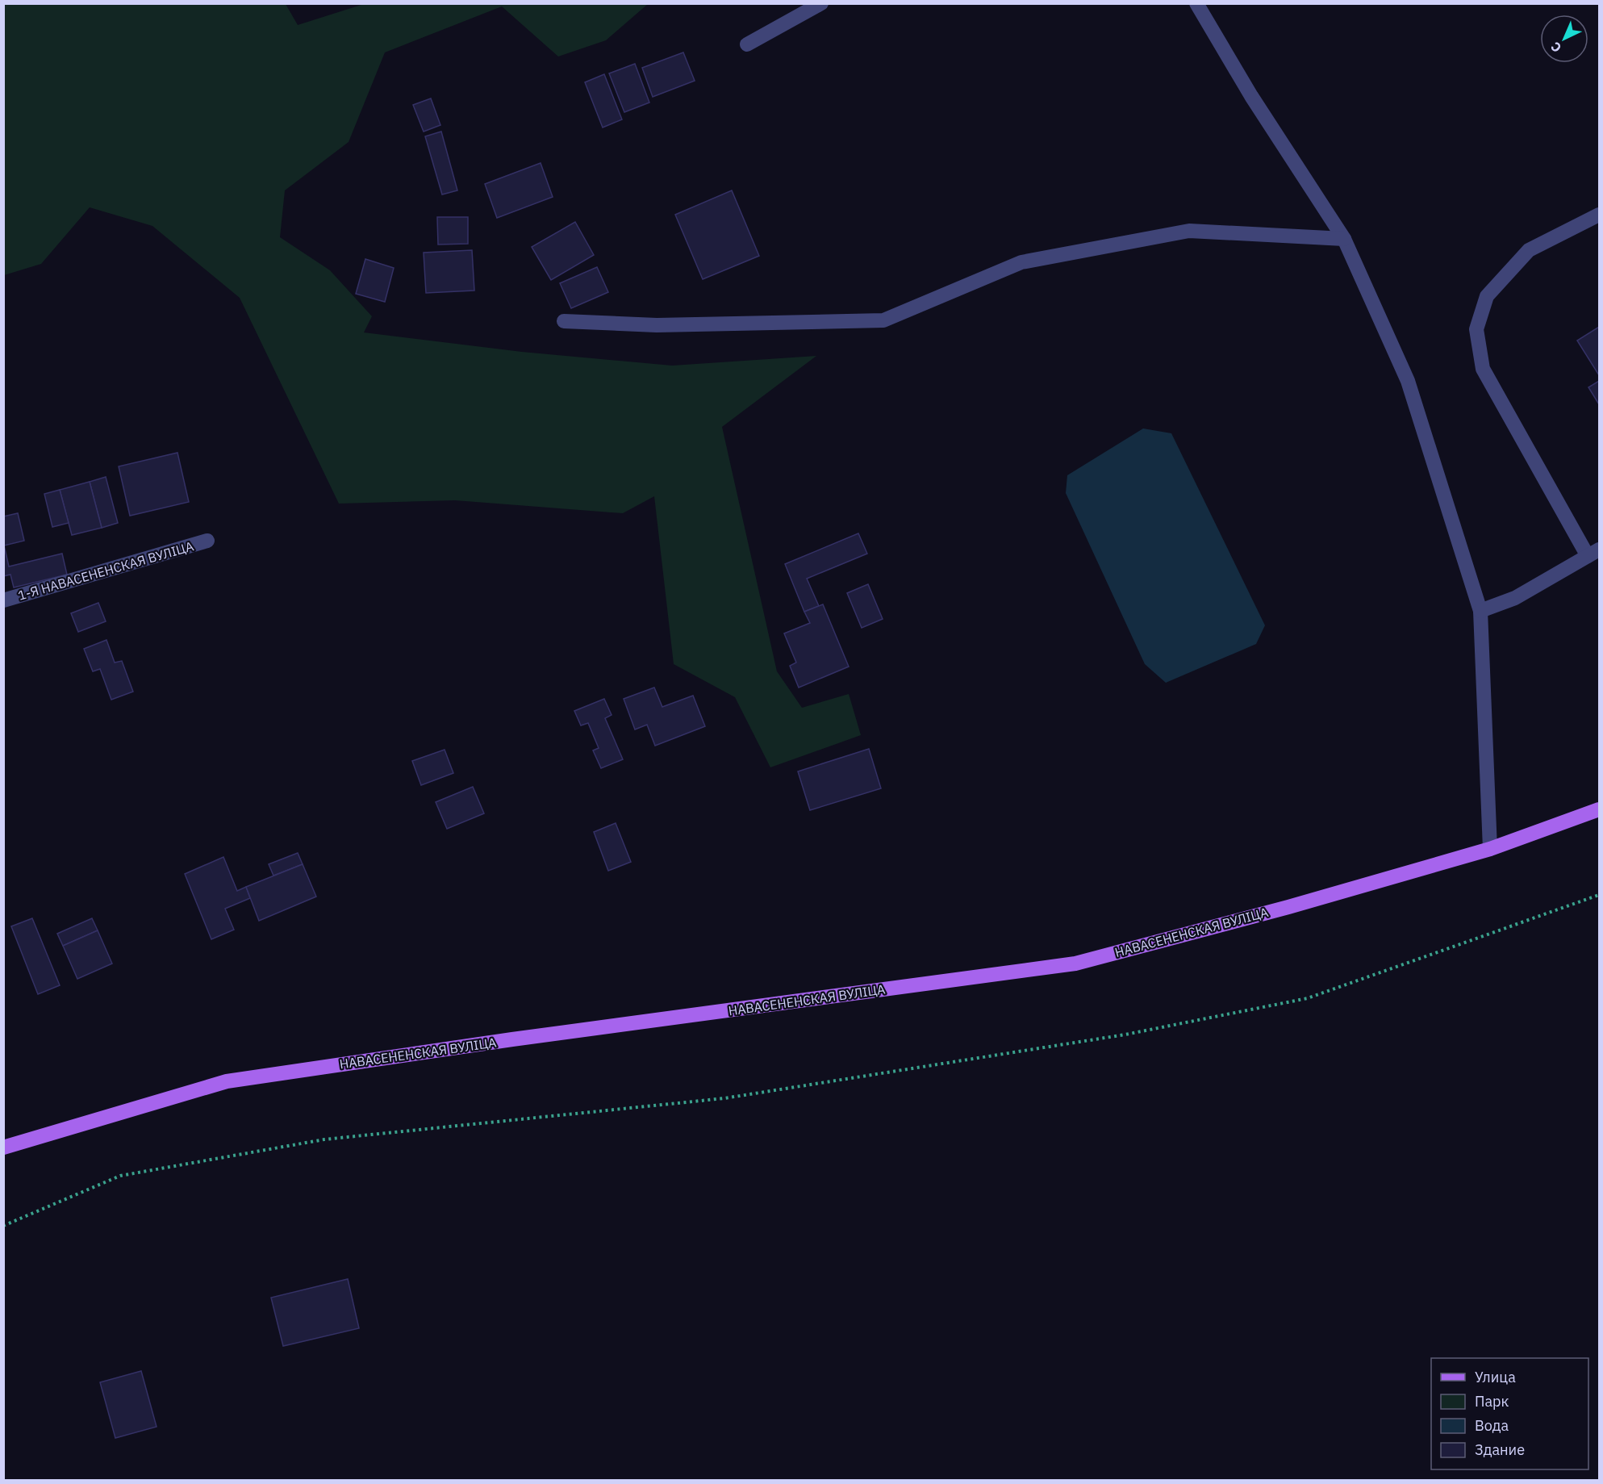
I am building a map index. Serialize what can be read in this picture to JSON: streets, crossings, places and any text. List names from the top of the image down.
{
  "streets": {
    "main road": ["НАВАСЕНЕНСКАЯ ВУЛІЦА"],
    "street": ["1-Я НАВАСЕНЕНСКАЯ ВУЛІЦА"]
  },
  "legend": [
    "Улица",
    "Парк",
    "Вода",
    "Здание"
  ],
  "north": "bottom left"
}
